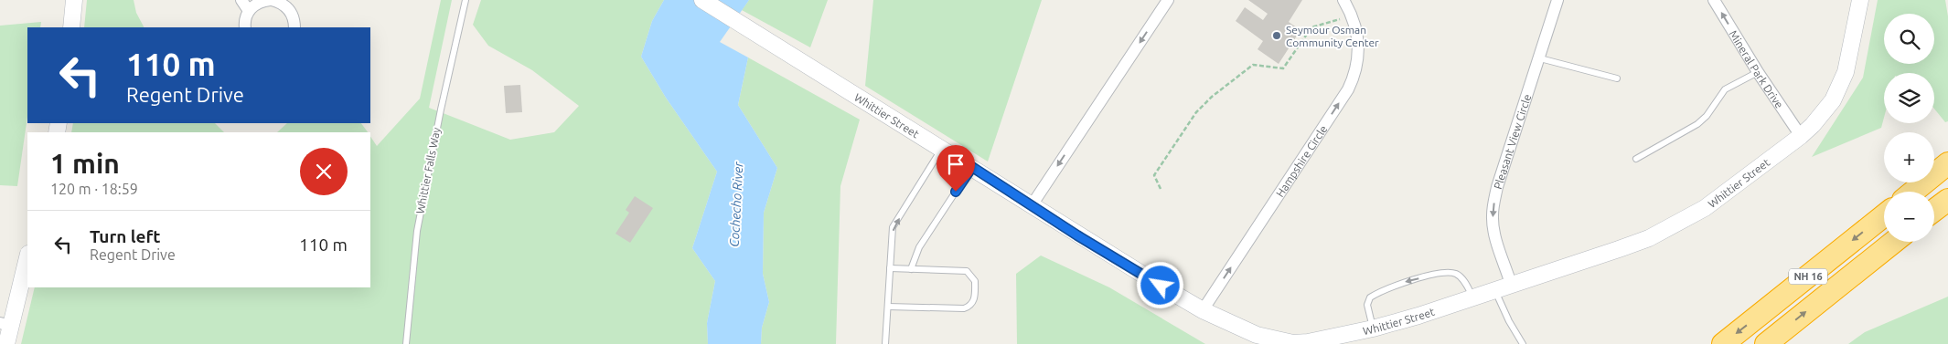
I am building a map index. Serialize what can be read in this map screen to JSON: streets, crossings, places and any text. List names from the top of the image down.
{
  "streets": {
    "highway": ["NH 16"],
    "street": [
      "Mineral Park Drive",
      "Whittier Street",
      "Pleasant View Circle",
      "Hampshire Circle"
    ],
    "lane": ["Whittier Falls Way"]
  },
  "crossings": [
    ["Mineral Park Drive", "Whittier Street"],
    ["Whittier Street", "Pleasant View Circle"],
    ["Whittier Street", "Hampshire Circle"]
  ],
  "one_way": ["Mineral Park Drive", "Pleasant View Circle", "Hampshire Circle"],
  "water": ["Cochecho River"],
  "places": ["Seymour Osman Community Center"],
  "page": {
    "map_buttons": ["+", "−"],
    "turn": ["110 m", "Regent Drive"],
    "heading": ["1 min", "120 m · 18:59"],
    "list": [
      {
        "name": "Turn left",
        "note": "Regent Drive",
        "value": "110 m"
      }
    ]
  }
}
